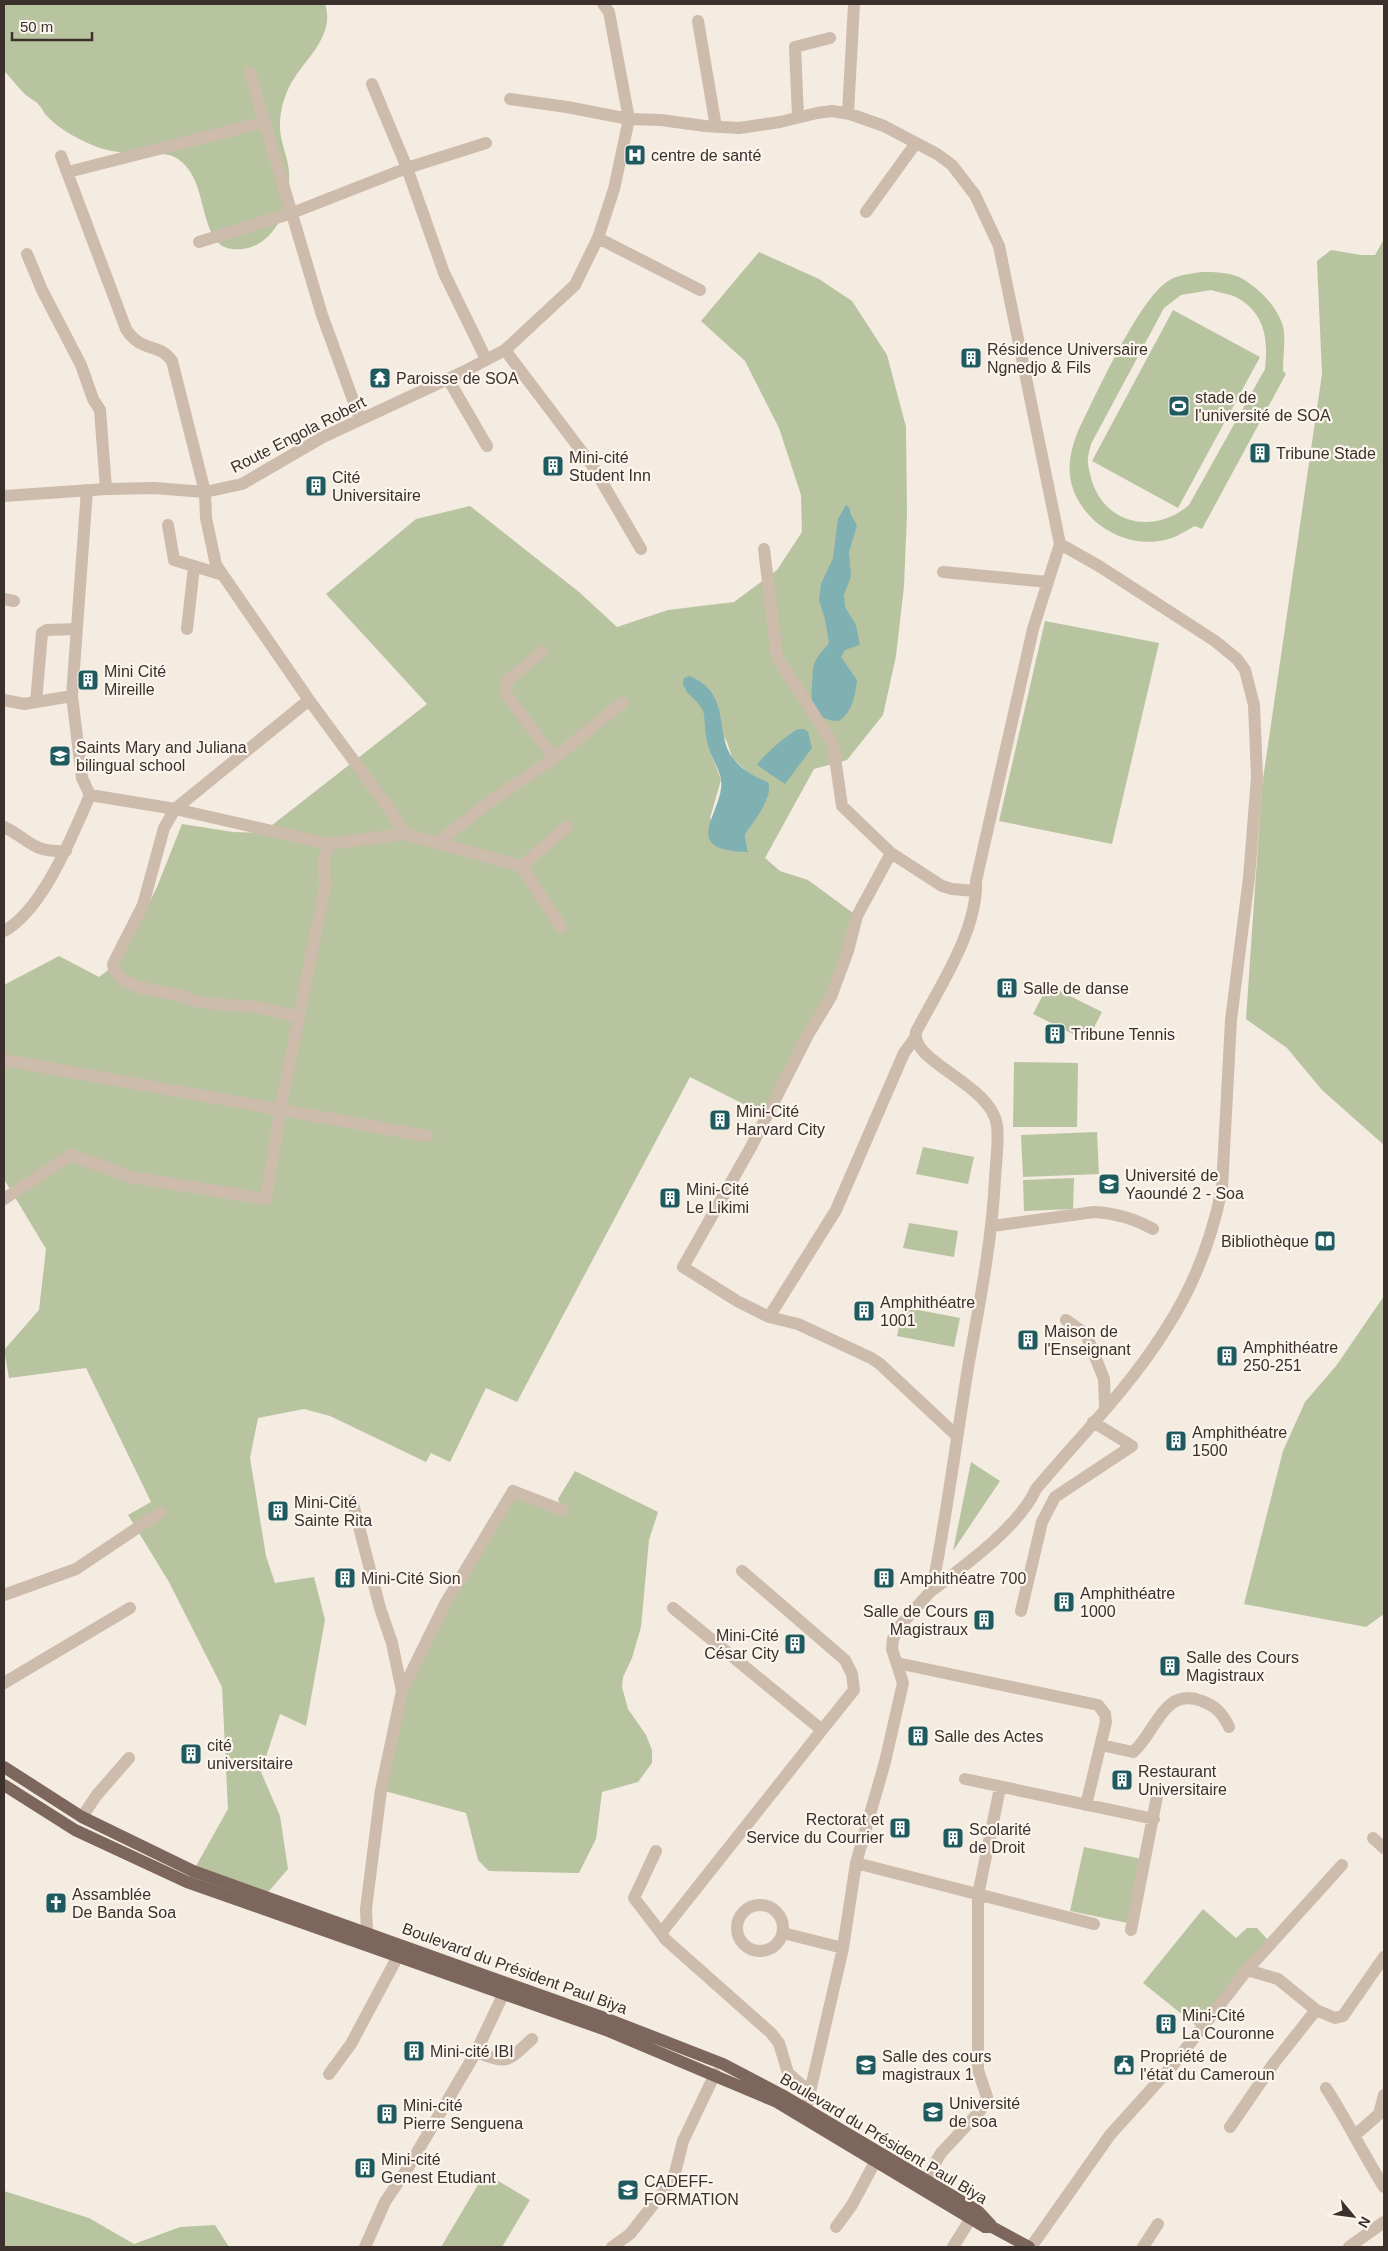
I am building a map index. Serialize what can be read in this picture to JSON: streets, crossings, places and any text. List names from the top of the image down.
{
  "streets": {
    "main road": ["Boulevard du Président Paul Biya"],
    "street": ["Route Engola Robert"]
  },
  "places": {
    "hospital": ["centre de santé"],
    "building": [
      "Résidence Universaire Ngnedjo & Fils",
      "Tribune Stade",
      "Mini-cité Student Inn",
      "Cité Universitaire",
      "Mini Cité Mireille",
      "Salle de danse",
      "Tribune Tennis",
      "Mini-Cité Harvard City",
      "Mini-Cité Le Likimi",
      "Amphithéatre 1001",
      "Maison de l'Enseignant",
      "Amphithéatre 250-251",
      "Amphithéatre 1500",
      "Mini-Cité Sainte Rita",
      "Mini-Cité Sion",
      "Amphithéatre 700",
      "Amphithéatre 1000",
      "Salle de Cours Magistraux",
      "Mini-Cité César City",
      "Salle des Cours Magistraux",
      "Salle des Actes",
      "cité universitaire",
      "Restaurant Universitaire",
      "Rectorat et Service du Courrier",
      "Scolarité de Droit",
      "Mini-Cité La Couronne",
      "Mini-cité IBI",
      "Mini-cité Pierre Senguena",
      "Mini-cité Genest Etudiant"
    ],
    "temple": ["Paroisse de SOA"],
    "sports": ["stade de l'université de SOA"],
    "school or university": [
      "Saints Mary and Juliana bilingual school",
      "Université de Yaoundé 2 - Soa",
      "Salle des cours magistraux 1",
      "Université de soa",
      "CADEFF- FORMATION"
    ],
    "library": ["Bibliothèque"],
    "church": ["Assamblée De Banda Soa"],
    "public building": ["Propriété de l'état du Cameroun"]
  },
  "scale_bar": "50 m",
  "north": "bottom right"
}
